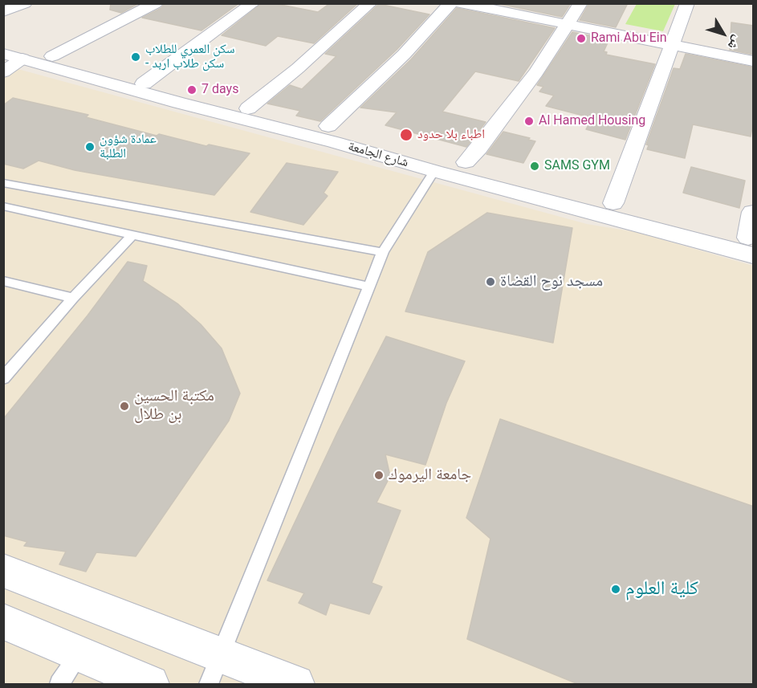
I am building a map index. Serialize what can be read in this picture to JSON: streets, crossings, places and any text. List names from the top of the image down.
{
  "streets": {
    "street": ["شارع الجامعة"]
  },
  "places": [
    "Rami Abu Ein",
    "سكن العمري للطلاب - سكن طلاب اربد",
    "7 days",
    "Al Hamed Housing",
    "اطباء بلا حدود",
    "عمادة شؤون الطلبة",
    "SAMS GYM",
    "مسجد نوح القضاة",
    "مكتبة الحسين بن طلال",
    "جامعة اليرموك",
    "كلية العلوم"
  ],
  "north": "bottom right"
}
